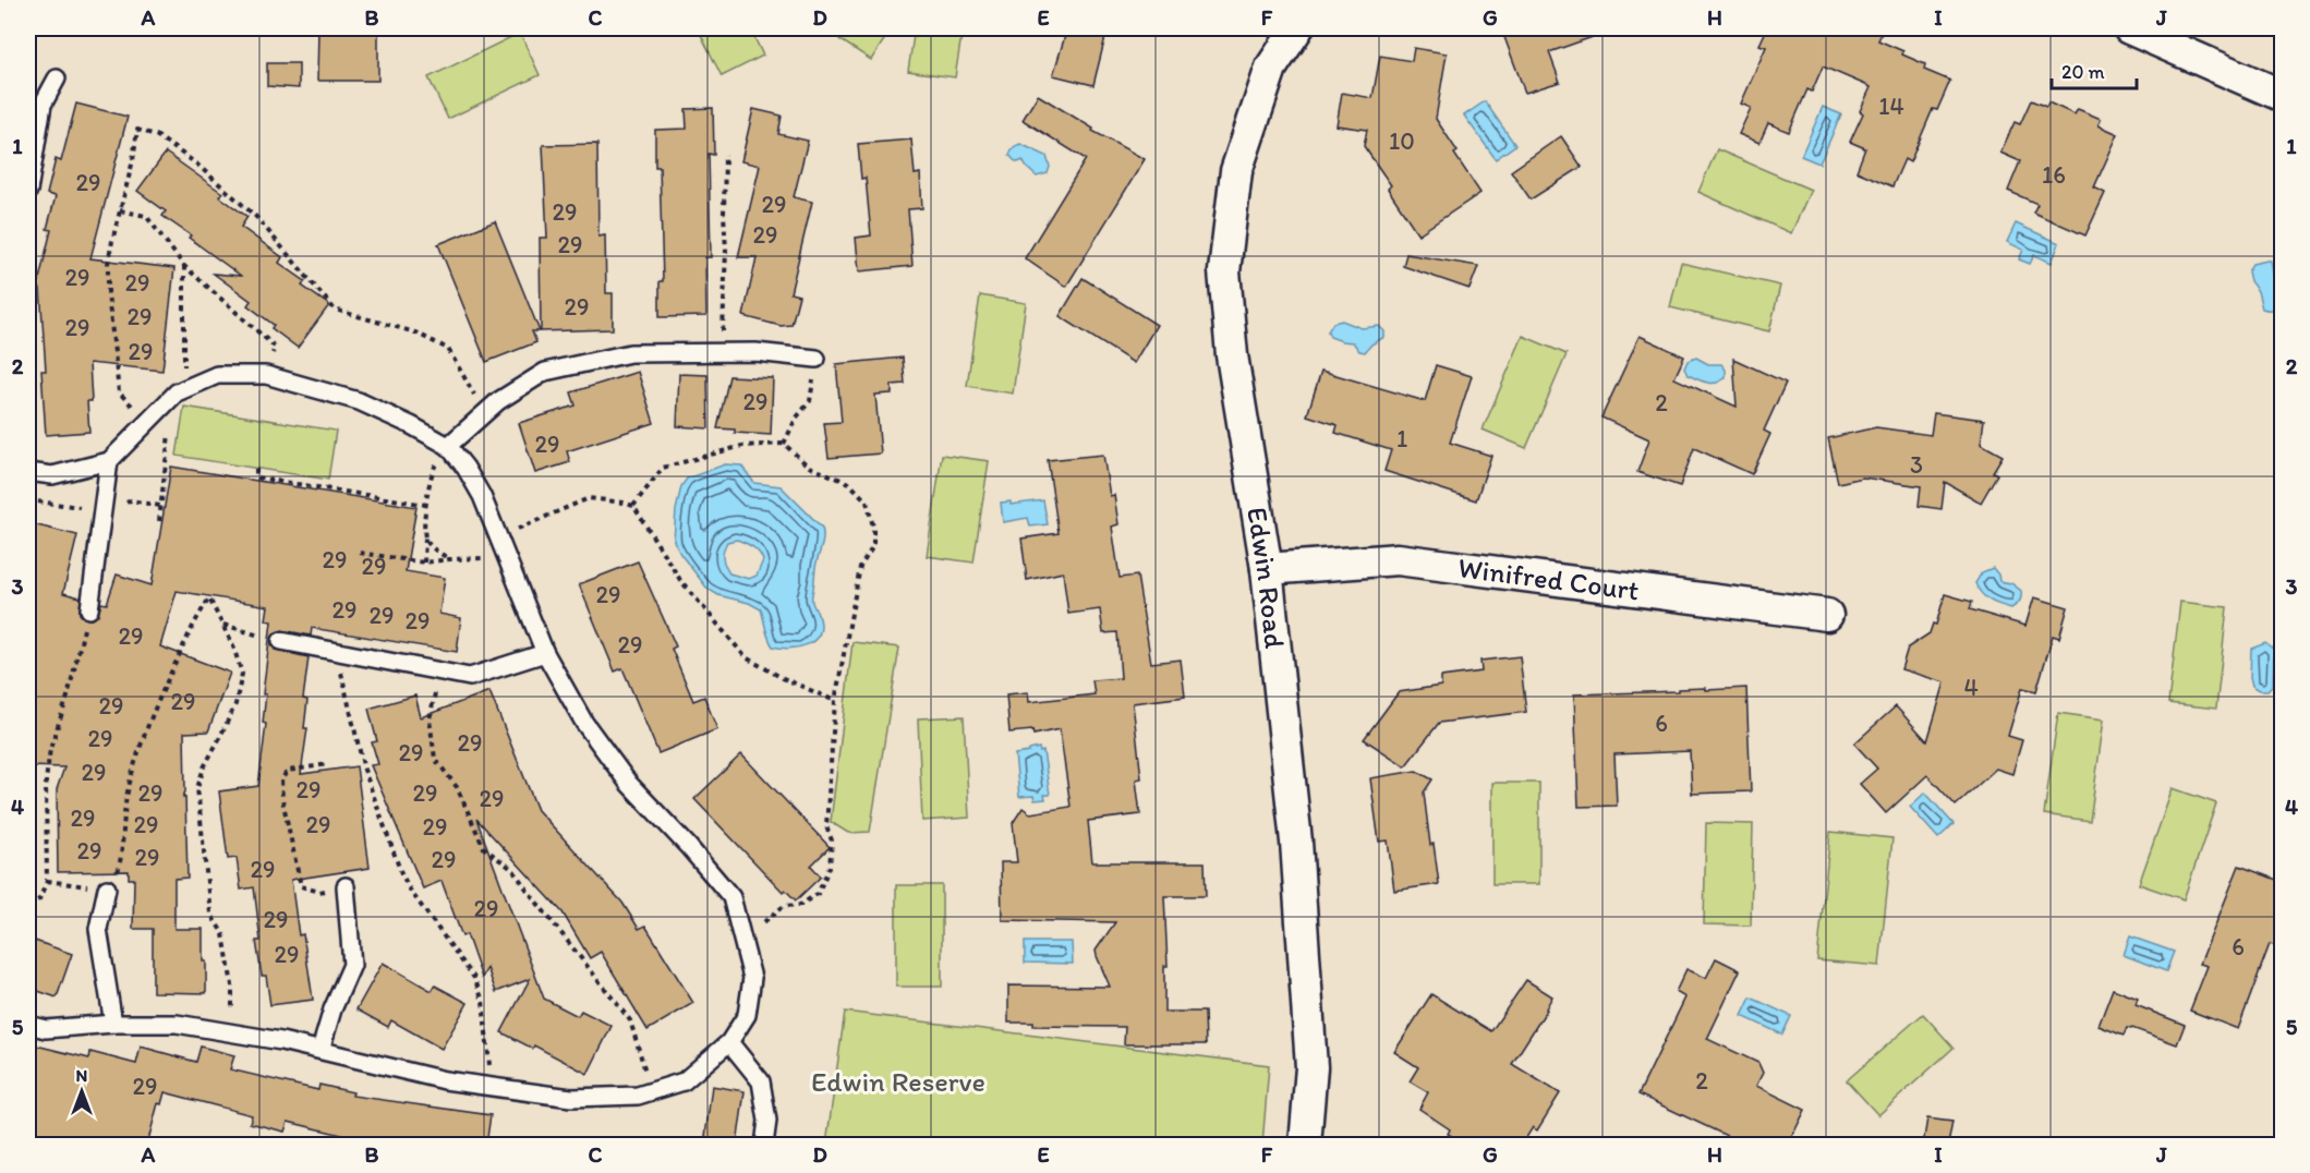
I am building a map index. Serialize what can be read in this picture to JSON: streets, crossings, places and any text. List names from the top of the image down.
{
  "streets": {
    "street": ["Edwin Road", "Winifred Court"]
  },
  "crossings": [
    ["Edwin Road", "Winifred Court"]
  ],
  "parks": ["Edwin Reserve"],
  "house_numbers": [
    "14",
    "10",
    "16",
    "29",
    "29",
    "29",
    "29",
    "29",
    "29",
    "29",
    "29",
    "29",
    "29",
    "29",
    "29",
    "2",
    "1",
    "29",
    "3",
    "29",
    "29",
    "29",
    "29",
    "29",
    "29",
    "29",
    "29",
    "4",
    "29",
    "29",
    "6",
    "29",
    "29",
    "29",
    "29",
    "29",
    "29",
    "29",
    "29",
    "29",
    "29",
    "29",
    "29",
    "29",
    "29",
    "29",
    "29",
    "29",
    "29",
    "6",
    "29",
    "2",
    "29"
  ],
  "scale_bar": "20 m",
  "north": "top",
  "grid": {
    "columns": [
      "A",
      "B",
      "C",
      "D",
      "E",
      "F",
      "G",
      "H",
      "I",
      "J"
    ],
    "rows": [
      "1",
      "2",
      "3",
      "4",
      "5"
    ]
  }
}
